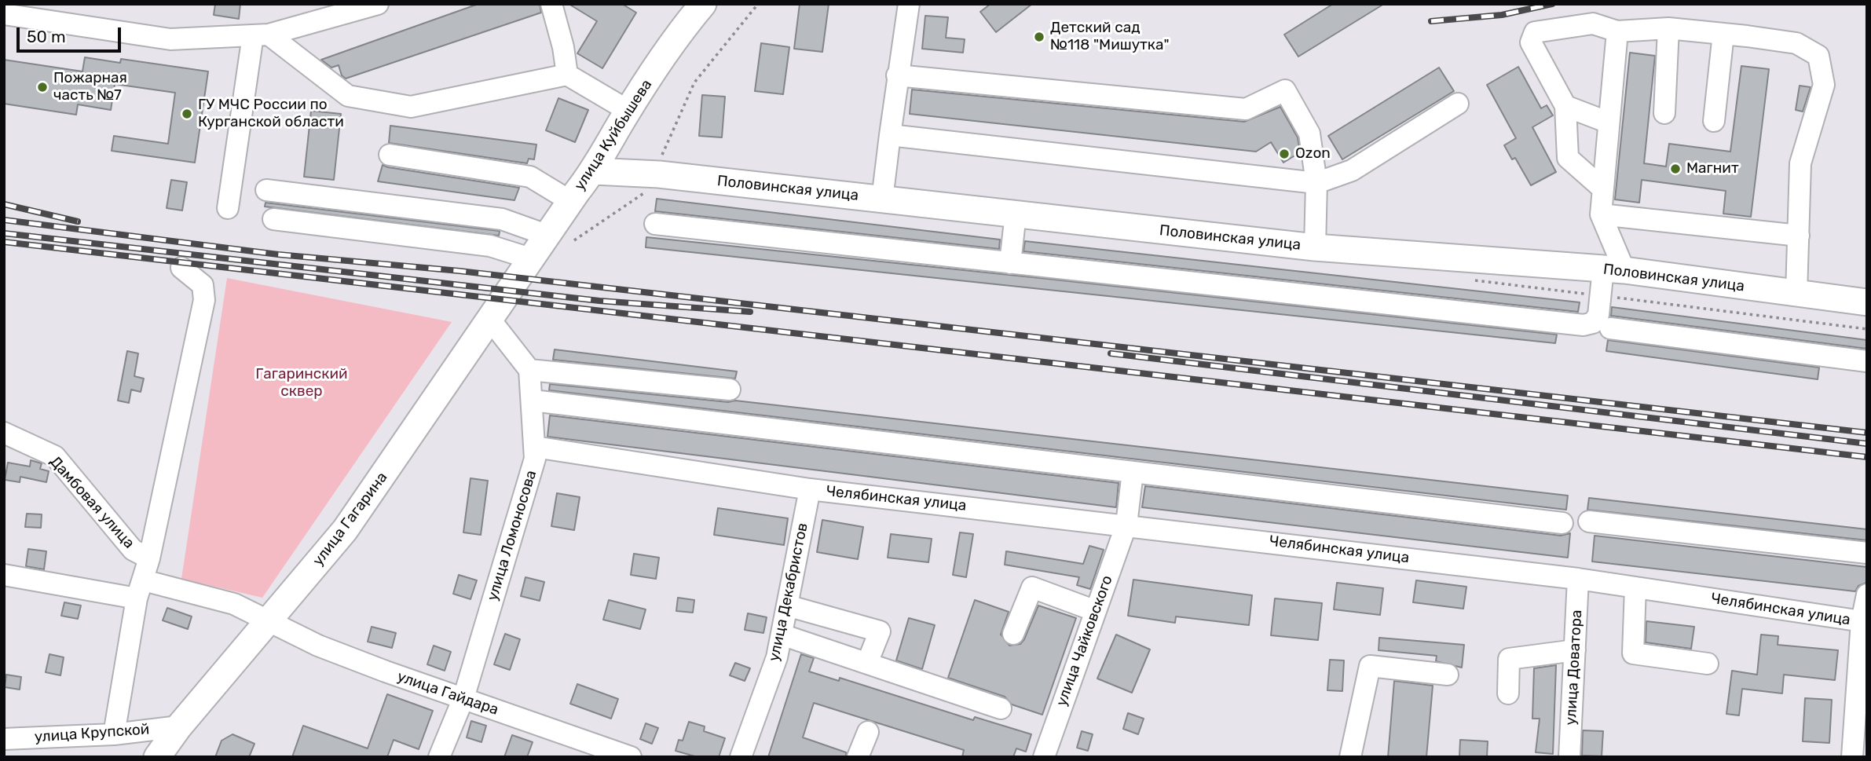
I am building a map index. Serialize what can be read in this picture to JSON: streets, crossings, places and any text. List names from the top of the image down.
{
  "streets": {
    "main road": ["улица Куйбышева", "Половинская улица", "улица Гагарина"],
    "street": [
      "Челябинская улица",
      "Дамбовая улица",
      "улица Ломоносова",
      "улица Декабристов",
      "улица Чайковского",
      "улица Доватора",
      "улица Гайдара",
      "улица Крупской"
    ]
  },
  "crossings": [
    ["улица Куйбышева", "Половинская улица"],
    ["улица Куйбышева", "улица Гагарина"],
    ["Челябинская улица", "улица Ломоносова"],
    ["Челябинская улица", "улица Декабристов"],
    ["Челябинская улица", "улица Чайковского"],
    ["Челябинская улица", "улица Доватора"],
    ["улица Гагарина", "улица Гайдара"],
    ["улица Гагарина", "улица Крупской"],
    ["улица Ломоносова", "улица Гайдара"]
  ],
  "parks": ["Гагаринский сквер"],
  "places": [
    "Детский сад №118 \"Мишутка\"",
    "Пожарная часть №7",
    "ГУ МЧС России по Курганской области",
    "Ozon",
    "Магнит"
  ],
  "scale_bar": "50 m"
}
